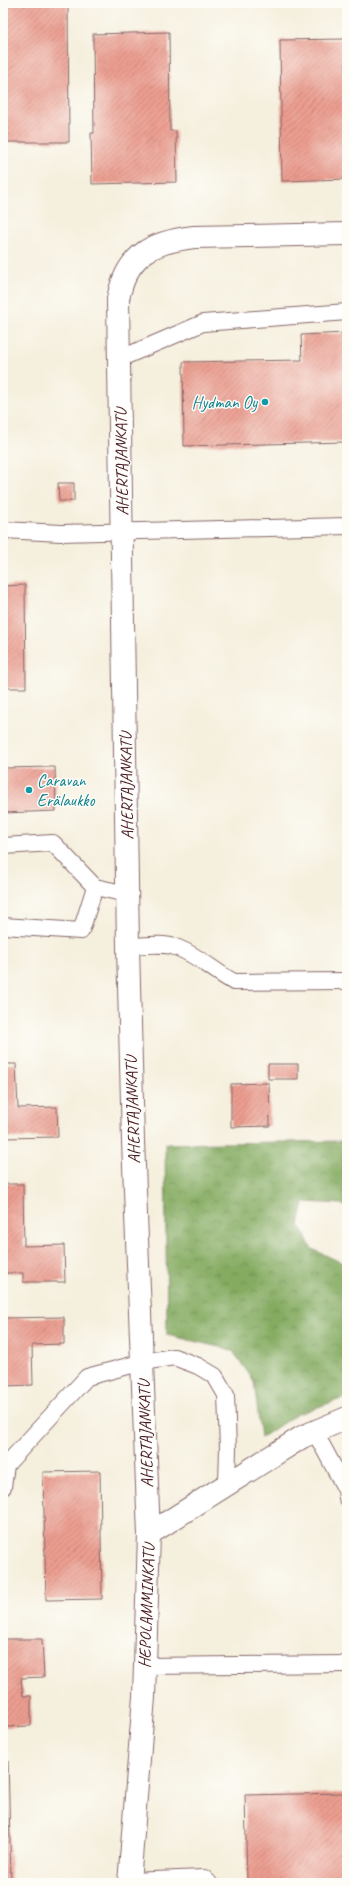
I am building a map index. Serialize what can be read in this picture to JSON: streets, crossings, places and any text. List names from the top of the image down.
{
  "streets": {
    "street": ["AHERTAJANKATU", "HEPOLAMMINKATU"]
  },
  "crossings": [
    ["AHERTAJANKATU", "HEPOLAMMINKATU"]
  ],
  "places": ["Hydman Oy", "Caravan Erälaukko"]
}
